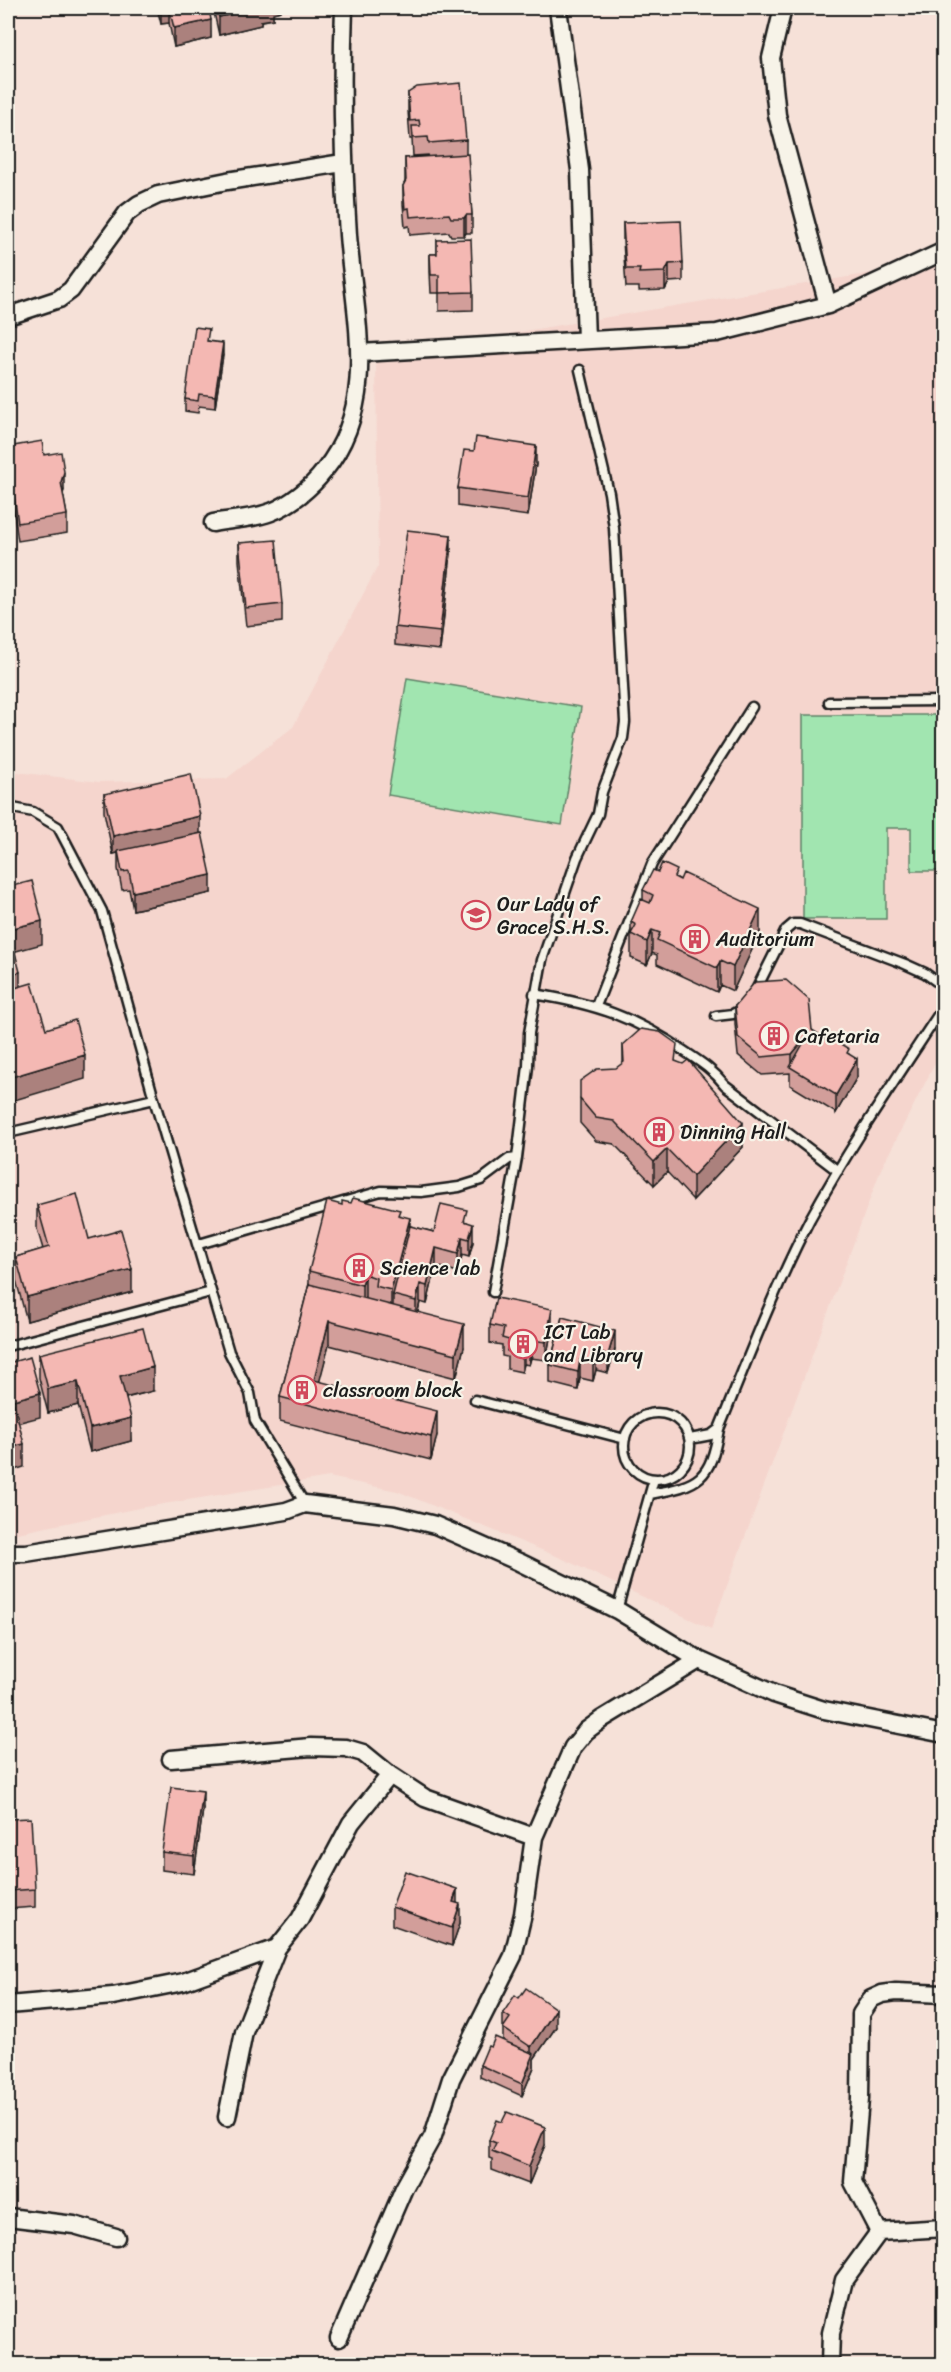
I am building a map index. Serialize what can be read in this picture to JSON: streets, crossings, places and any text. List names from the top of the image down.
{
  "places": {
    "school or university": ["Our Lady of Grace S.H.S."],
    "building": [
      "Auditorium",
      "Cafetaria",
      "Dinning Hall",
      "Science lab",
      "ICT Lab and Library",
      "classroom block"
    ]
  }
}
